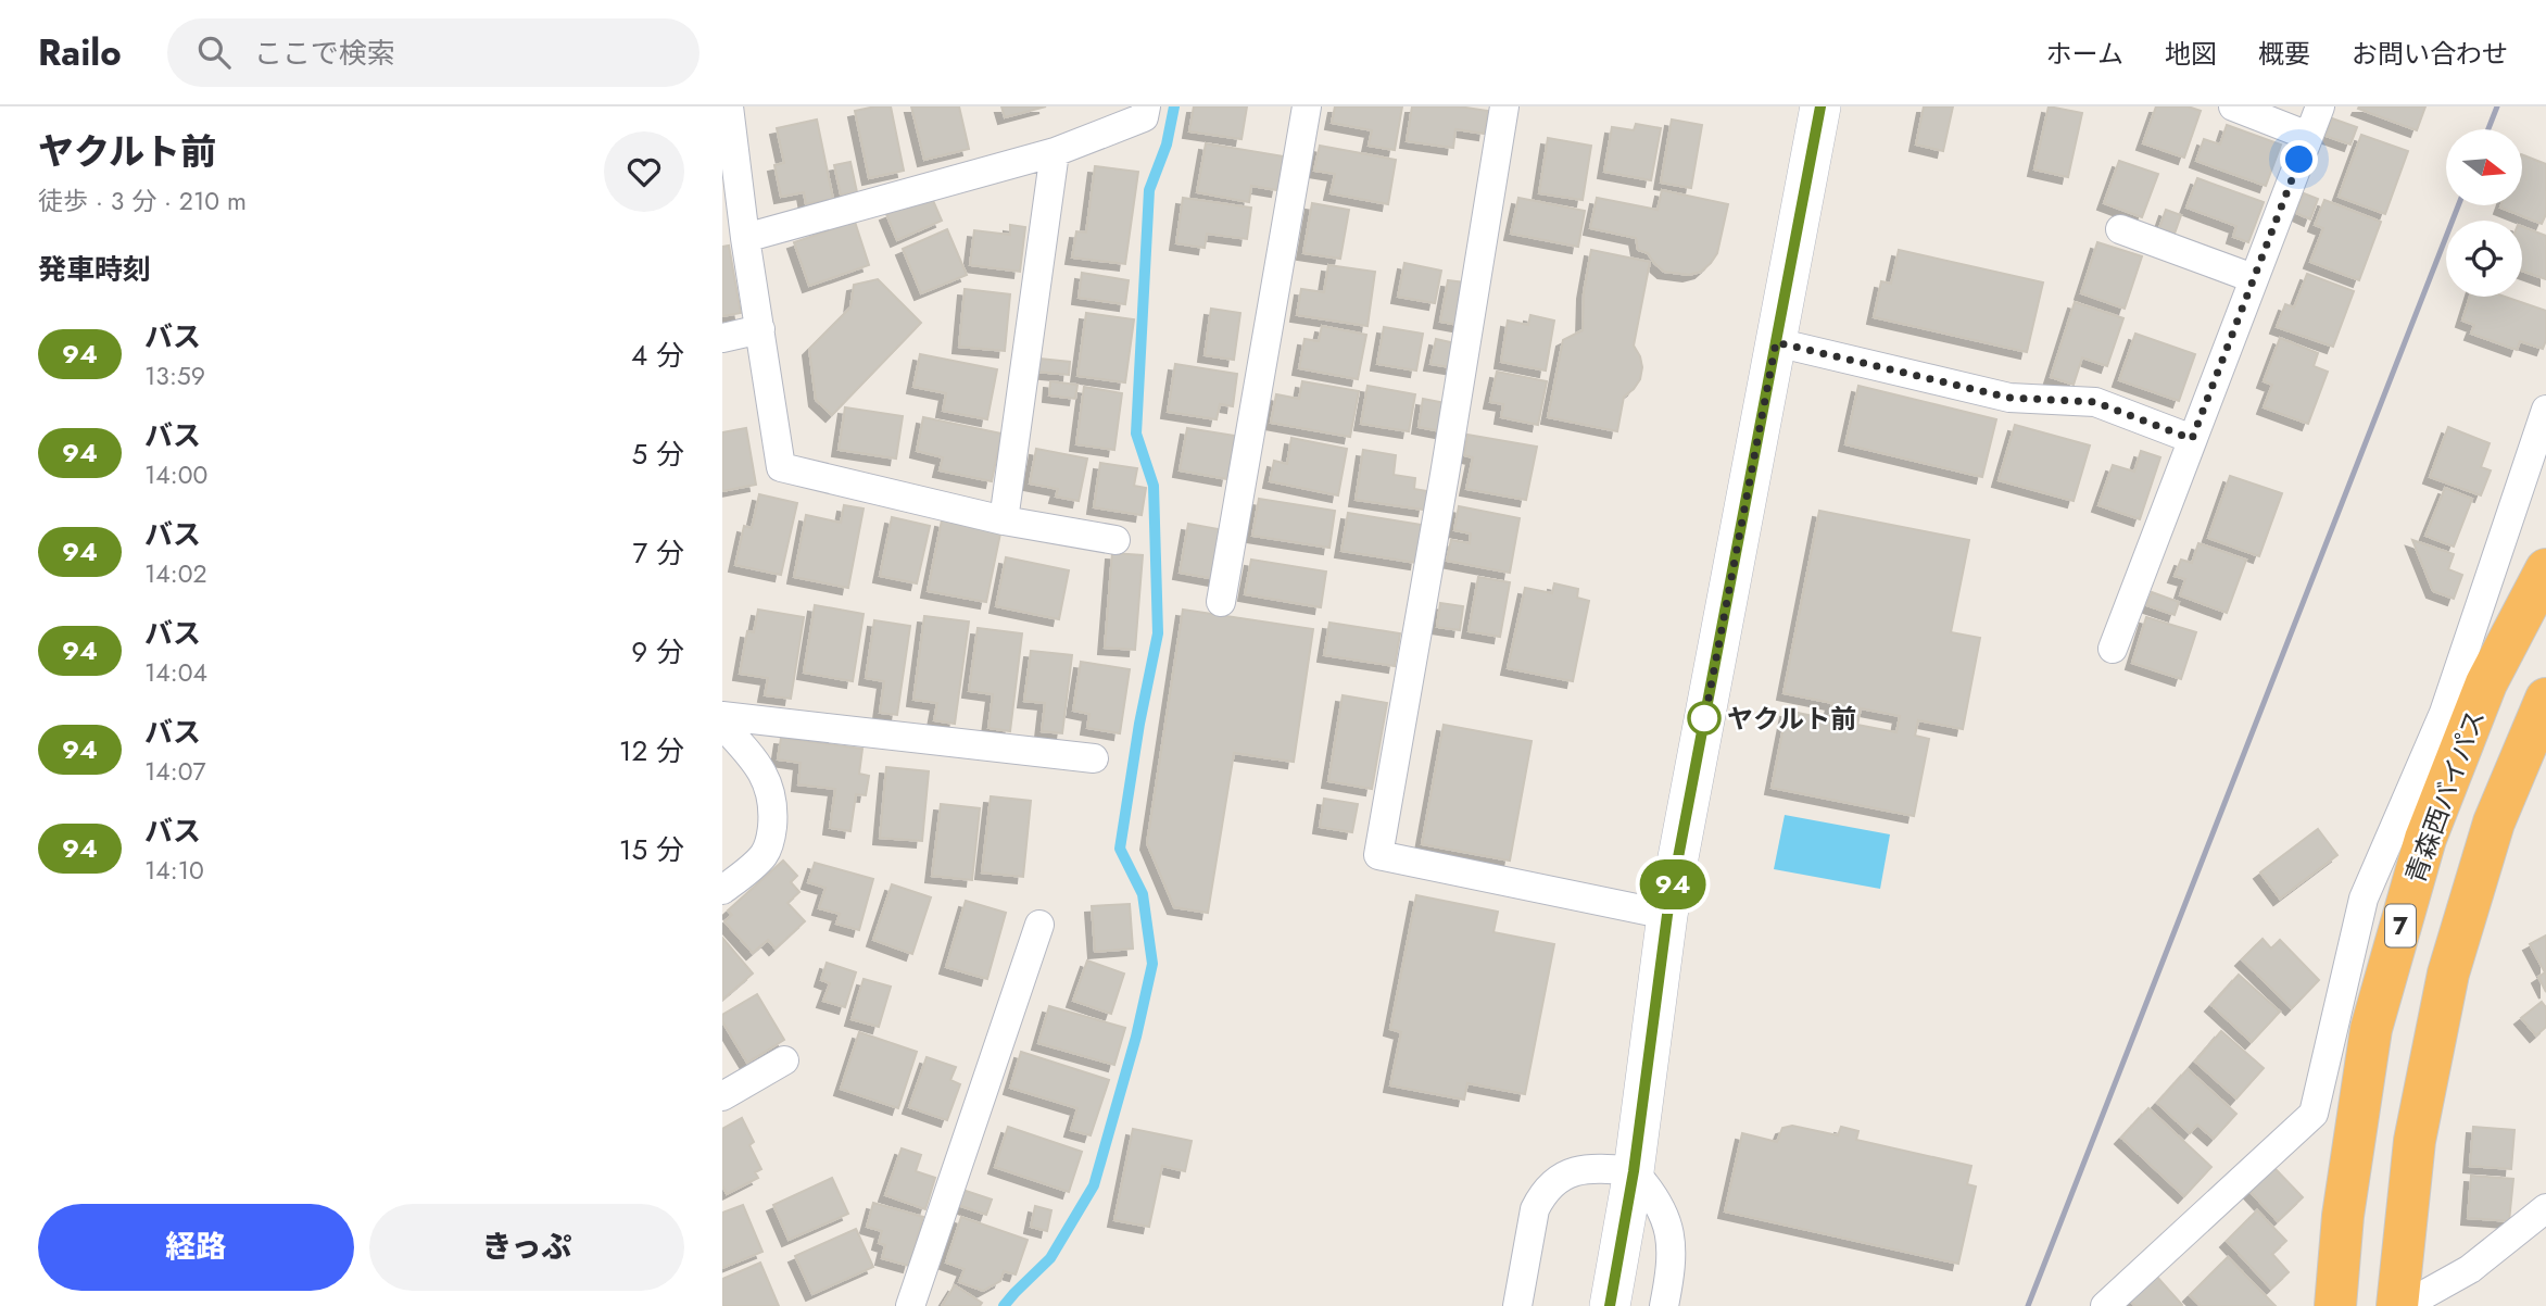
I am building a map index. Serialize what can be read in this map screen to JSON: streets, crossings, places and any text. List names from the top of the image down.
{
  "streets": {
    "highway": ["青森西バイパス", "7"]
  },
  "places": ["ヤクルト前"],
  "lines": ["bus line 94"],
  "north": "right",
  "page": {
    "header": "Railo",
    "search": "ここで検索",
    "nav": [
      "ホーム",
      "地図",
      "概要",
      "お問い合わせ"
    ],
    "heading": [
      ["ヤクルト前", "徒歩 · 3 分 · 210 m"],
      "発車時刻"
    ],
    "on_map": "94",
    "list": [
      {
        "mark": "94",
        "name": "バス",
        "note": "13:59",
        "value": "4 分"
      },
      {
        "mark": "94",
        "name": "バス",
        "note": "14:00",
        "value": "5 分"
      },
      {
        "mark": "94",
        "name": "バス",
        "note": "14:02",
        "value": "7 分"
      },
      {
        "mark": "94",
        "name": "バス",
        "note": "14:04",
        "value": "9 分"
      },
      {
        "mark": "94",
        "name": "バス",
        "note": "14:07",
        "value": "12 分"
      },
      {
        "mark": "94",
        "name": "バス",
        "note": "14:10",
        "value": "15 分"
      }
    ],
    "buttons": ["経路", "きっぷ"]
  }
}
